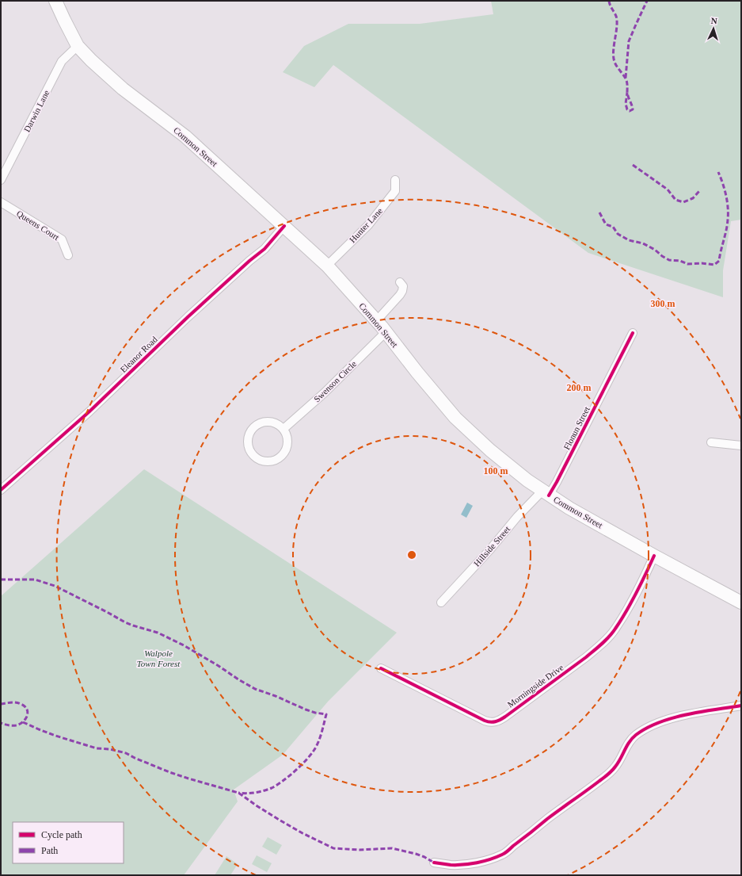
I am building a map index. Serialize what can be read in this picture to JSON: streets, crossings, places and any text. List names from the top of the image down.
{
  "streets": {
    "main road": ["Common Street"],
    "street": [
      "Darwin Lane",
      "Queens Court",
      "Hunter Lane",
      "Eleanor Road",
      "Swenson Circle",
      "Flonun Street",
      "Hillside Street",
      "Morningside Drive"
    ]
  },
  "crossings": [
    ["Darwin Lane", "Common Street"],
    ["Common Street", "Hunter Lane"],
    ["Common Street", "Eleanor Road"],
    ["Common Street", "Swenson Circle"],
    ["Common Street", "Flonun Street"],
    ["Common Street", "Hillside Street"],
    ["Common Street", "Morningside Drive"],
    ["Flonun Street", "Hillside Street"]
  ],
  "parks": ["Walpole Town Forest"],
  "legend": ["Cycle path", "Path"],
  "north": "top",
  "rings": ["300 m", "200 m", "100 m"]
}
